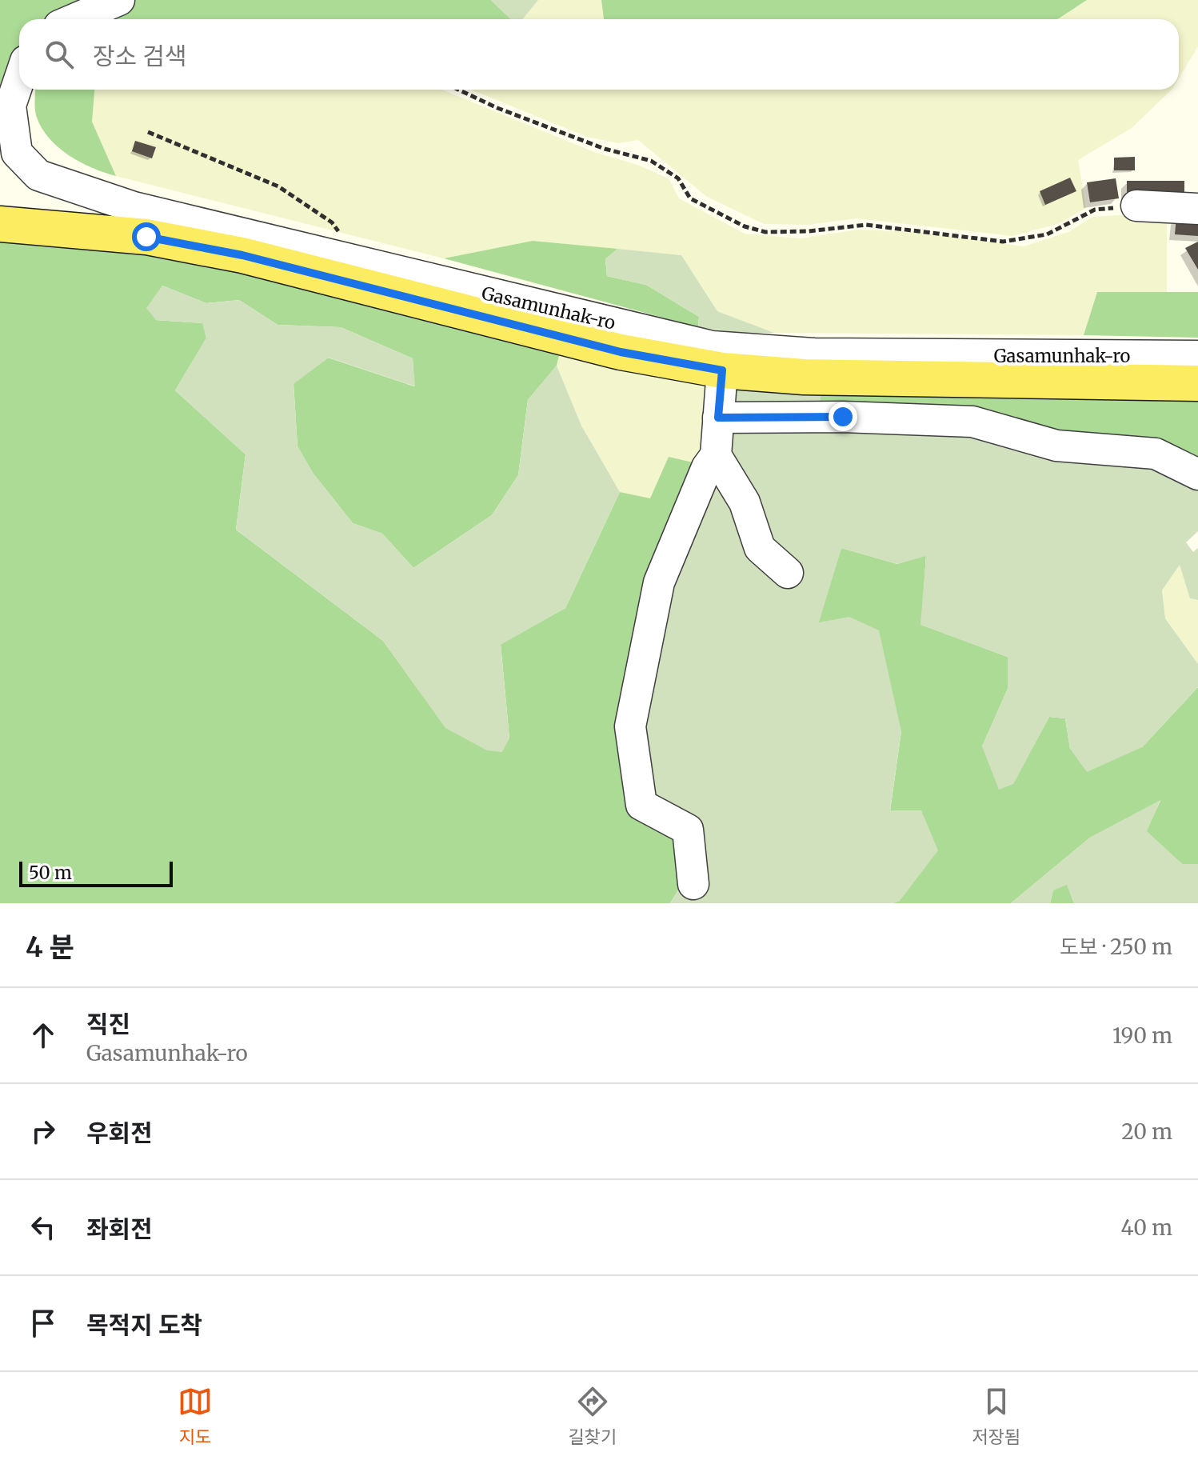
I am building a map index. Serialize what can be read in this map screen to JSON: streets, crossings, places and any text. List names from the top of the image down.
{
  "streets": {
    "main road": ["Gasamunhak-ro"]
  },
  "scale_bar": "50 m",
  "page": {
    "search": "장소 검색",
    "scale": "50 m",
    "heading": ["4 분", "도보 · 250 m"],
    "list": [
      ["직진", "Gasamunhak-ro", "190 m"],
      ["우회전", "20 m"],
      ["좌회전", "40 m"],
      "목적지 도착"
    ],
    "nav": ["지도", "길찾기", "저장됨"]
  }
}
